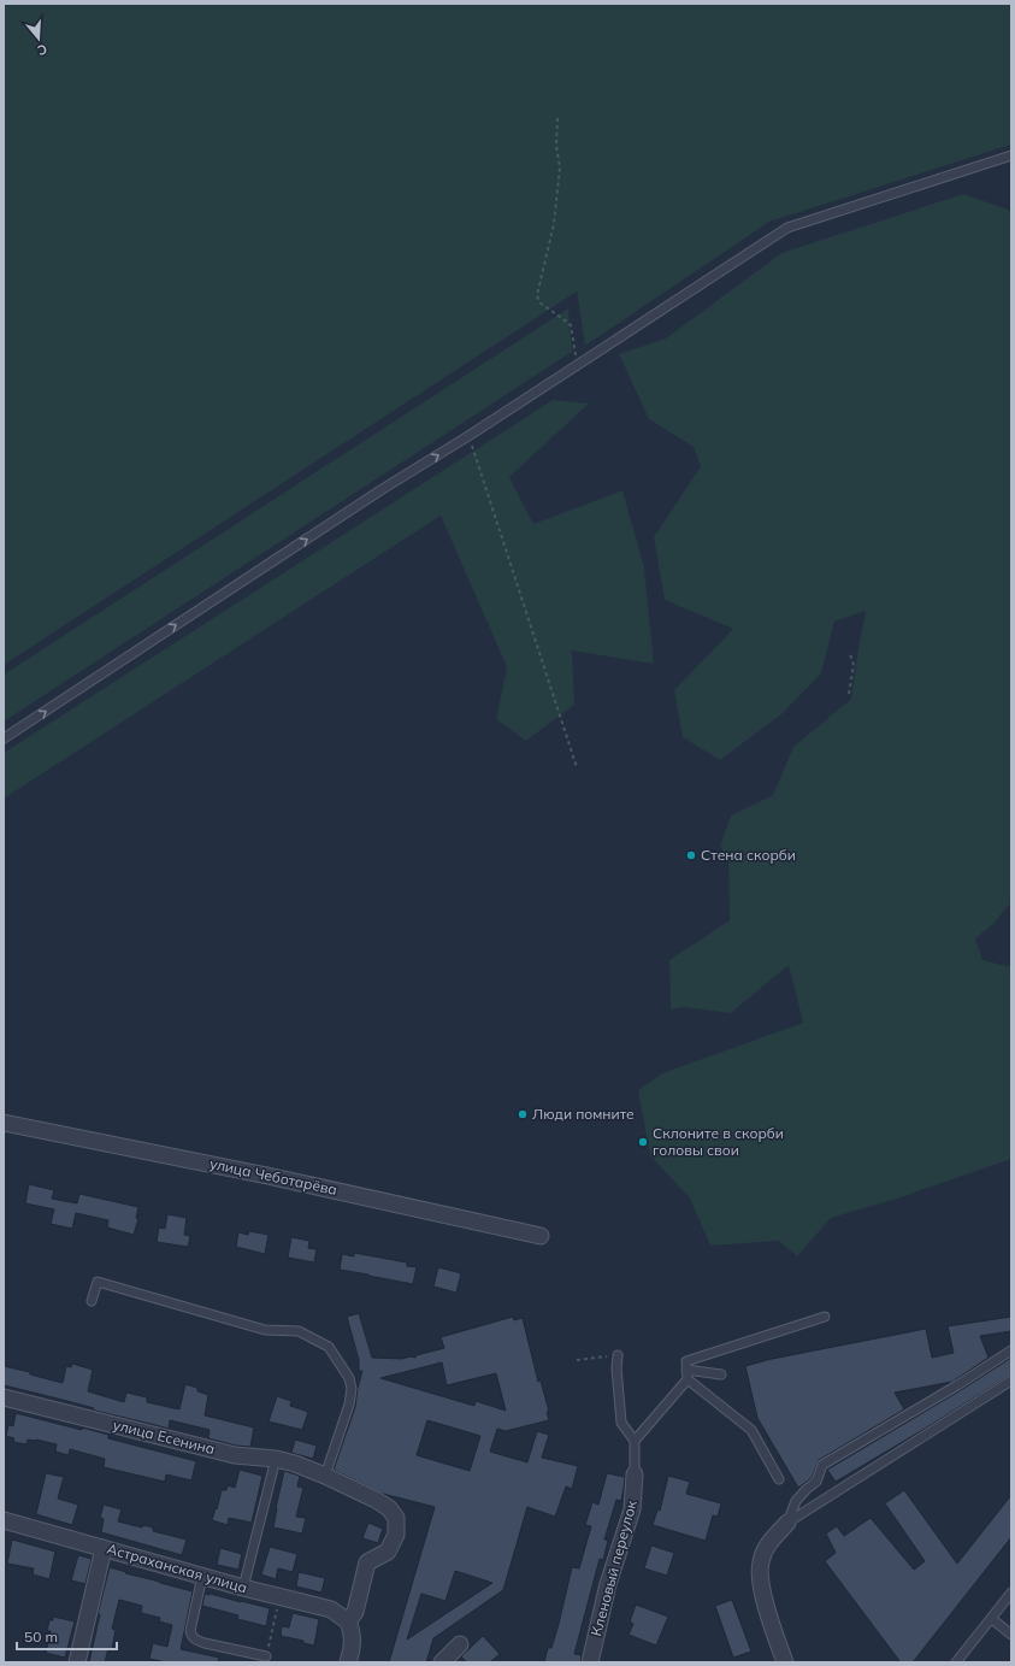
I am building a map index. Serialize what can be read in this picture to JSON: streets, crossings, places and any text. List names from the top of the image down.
{
  "streets": {
    "street": [
      "улица Чеботарёва",
      "улица Есенина",
      "Астраханская улица",
      "Кленовый переулок"
    ]
  },
  "crossings": [
    ["улица Есенина", "Астраханская улица"]
  ],
  "places": ["Стена скорби", "Люди помните", "Склоните в скорби головы свои"],
  "scale_bar": "50 m",
  "north": "bottom"
}
